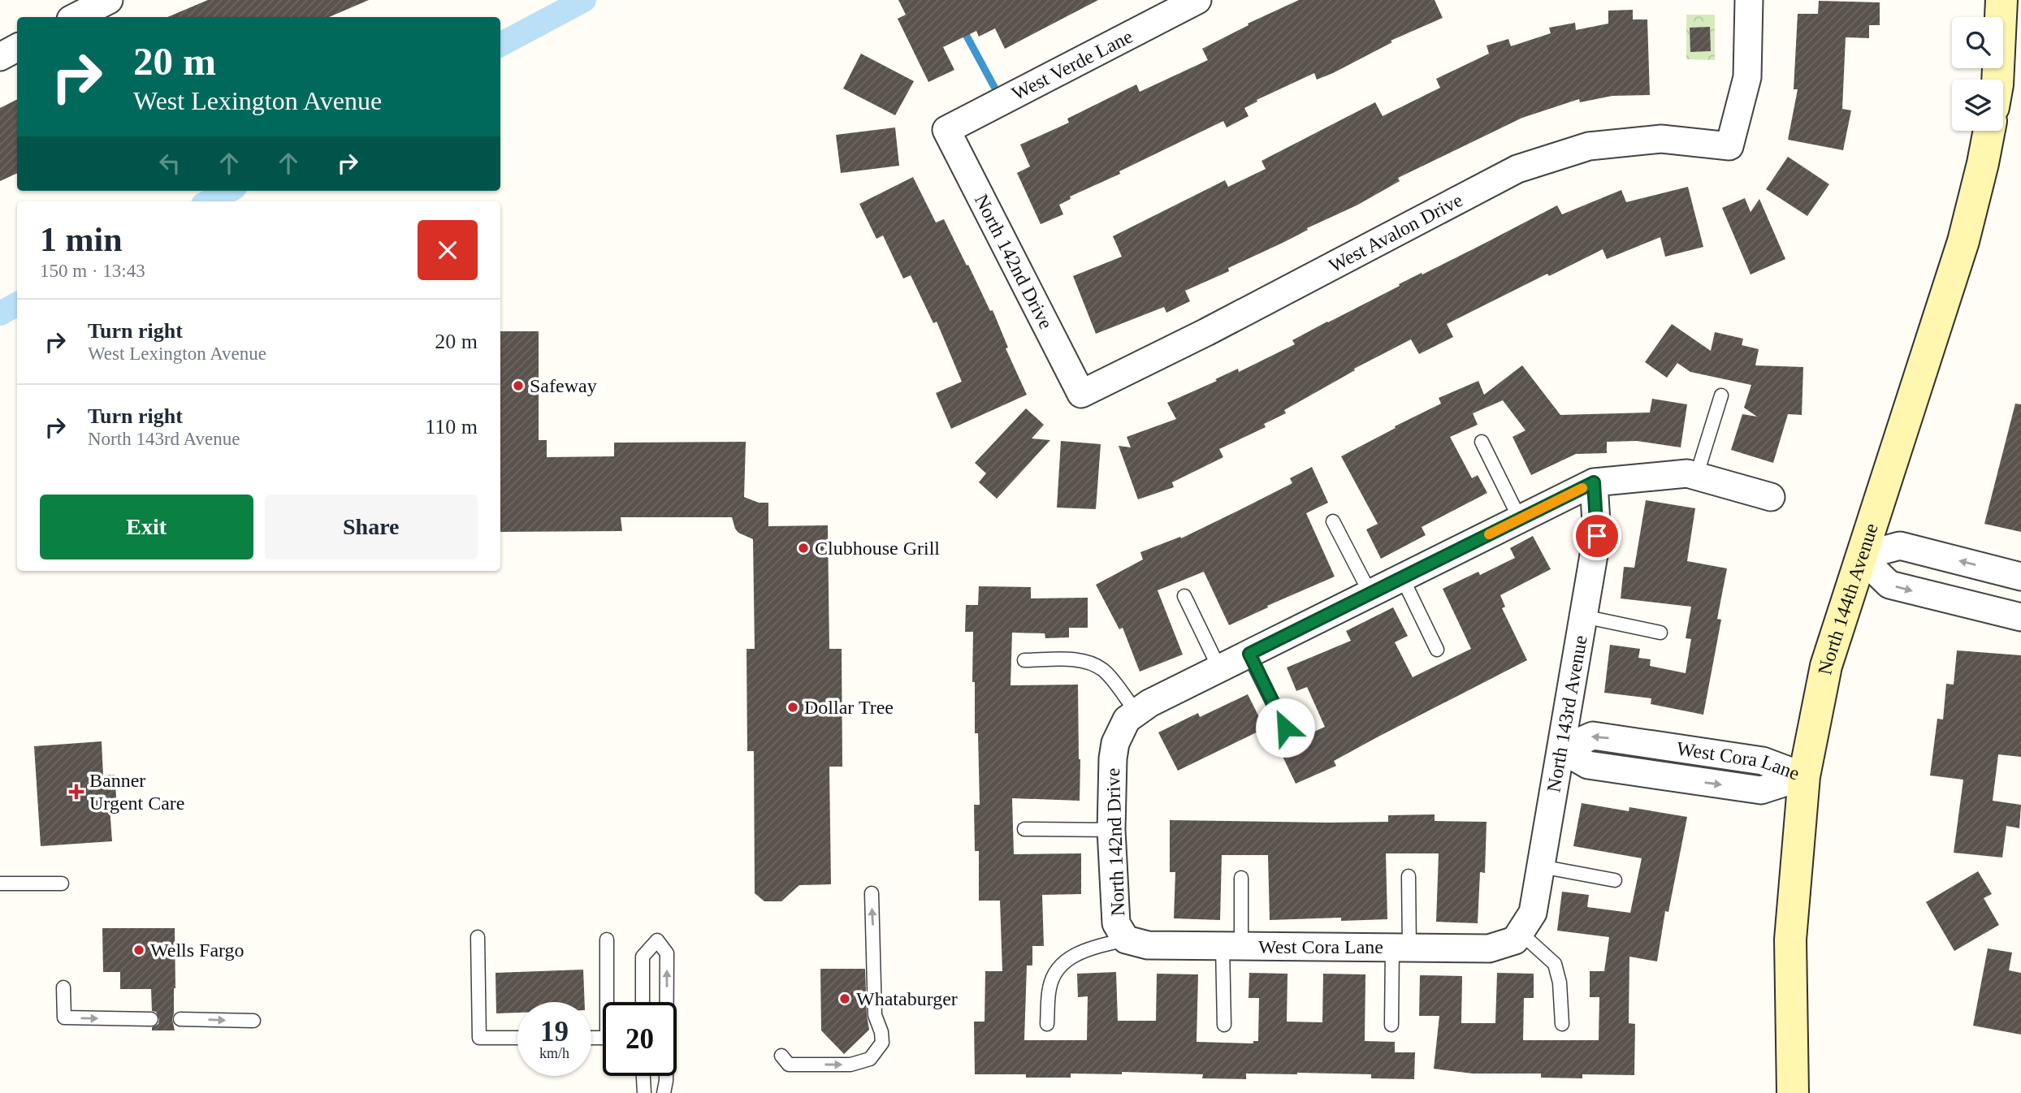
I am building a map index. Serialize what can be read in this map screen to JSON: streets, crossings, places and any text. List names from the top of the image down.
{
  "streets": {
    "main road": ["North 144th Avenue"],
    "street": [
      "West Verde Lane",
      "West Avalon Drive",
      "North 142nd Drive",
      "North 143rd Avenue",
      "West Cora Lane"
    ]
  },
  "crossings": [
    ["West Verde Lane", "North 142nd Drive"],
    ["West Avalon Drive", "North 142nd Drive"],
    ["North 142nd Drive", "West Cora Lane"],
    ["North 144th Avenue", "West Cora Lane"],
    ["North 143rd Avenue", "West Cora Lane"]
  ],
  "places": {
    "other": [
      "Safeway",
      "Clubhouse Grill",
      "Dollar Tree",
      "Wells Fargo",
      "Whataburger"
    ],
    "health": ["Banner Urgent Care"]
  },
  "page": {
    "turn": ["20 m", "West Lexington Avenue"],
    "heading": ["1 min", "150 m · 13:43"],
    "list": [
      {
        "name": "Turn right",
        "note": "West Lexington Avenue",
        "value": "20 m"
      },
      {
        "name": "Turn right",
        "note": "North 143rd Avenue",
        "value": "110 m"
      }
    ],
    "buttons": ["Exit", "Share"],
    "speed": "19 km/h",
    "limit": "20"
  }
}
